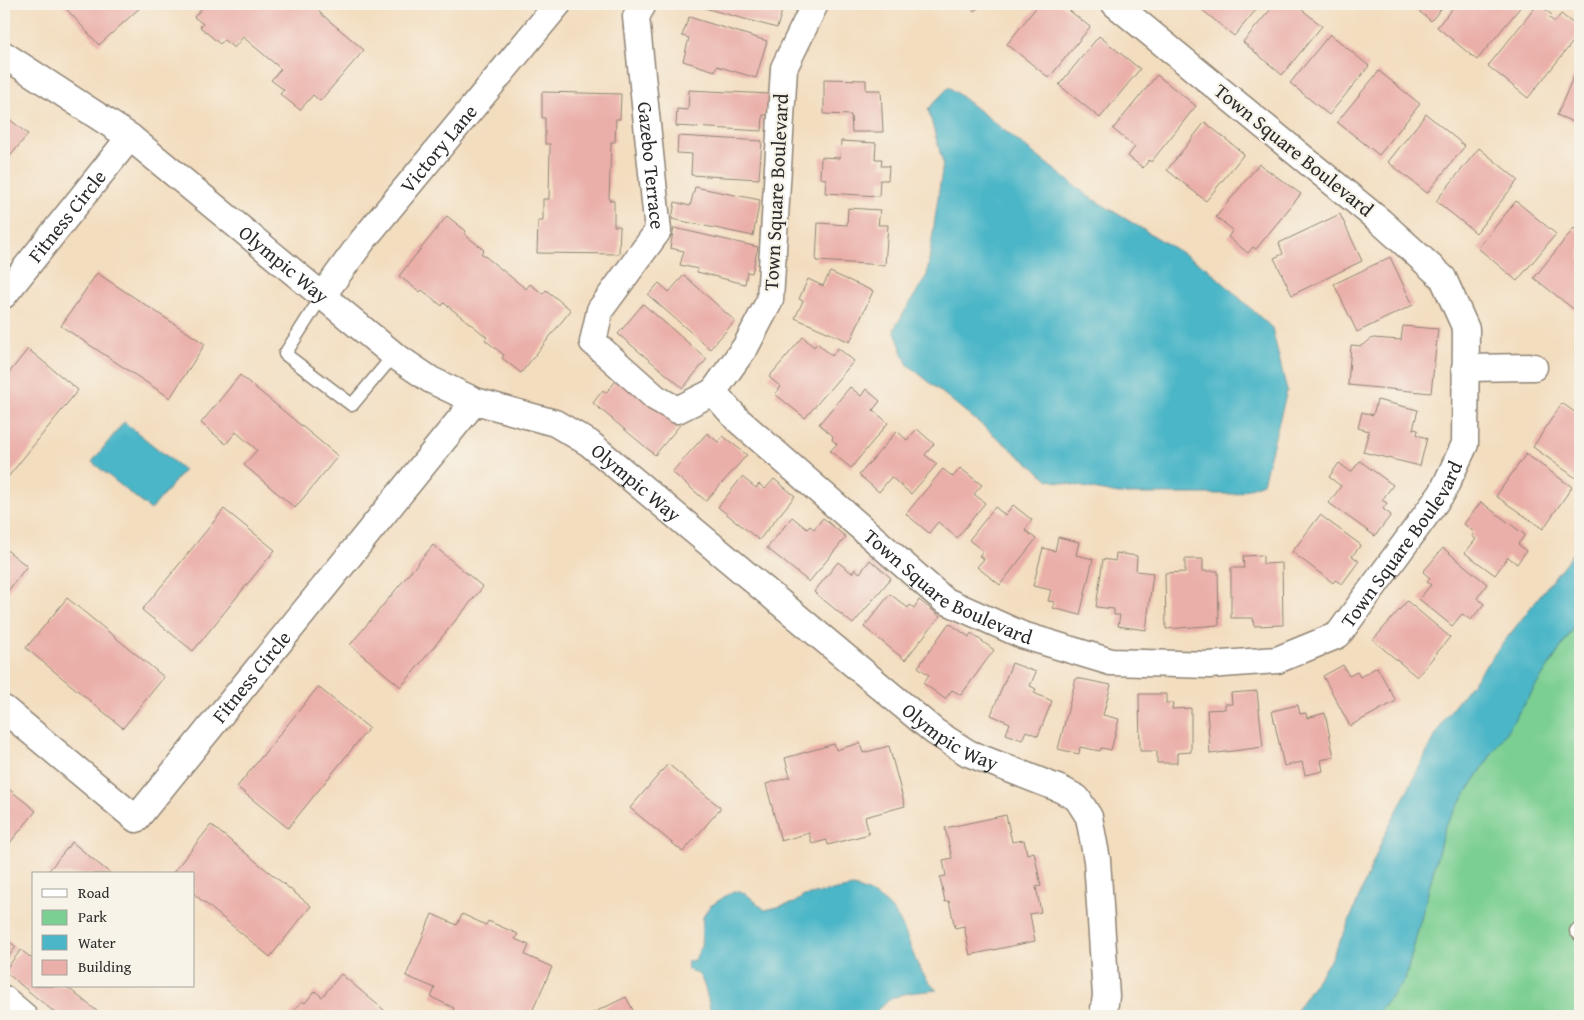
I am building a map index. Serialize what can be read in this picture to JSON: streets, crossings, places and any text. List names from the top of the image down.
{
  "streets": {
    "street": [
      "Victory Lane",
      "Town Square Boulevard",
      "Gazebo Terrace",
      "Fitness Circle",
      "Olympic Way"
    ]
  },
  "crossings": [
    ["Victory Lane", "Olympic Way"],
    ["Town Square Boulevard", "Gazebo Terrace"],
    ["Fitness Circle", "Olympic Way"]
  ],
  "legend": [
    "Road",
    "Park",
    "Water",
    "Building"
  ]
}
